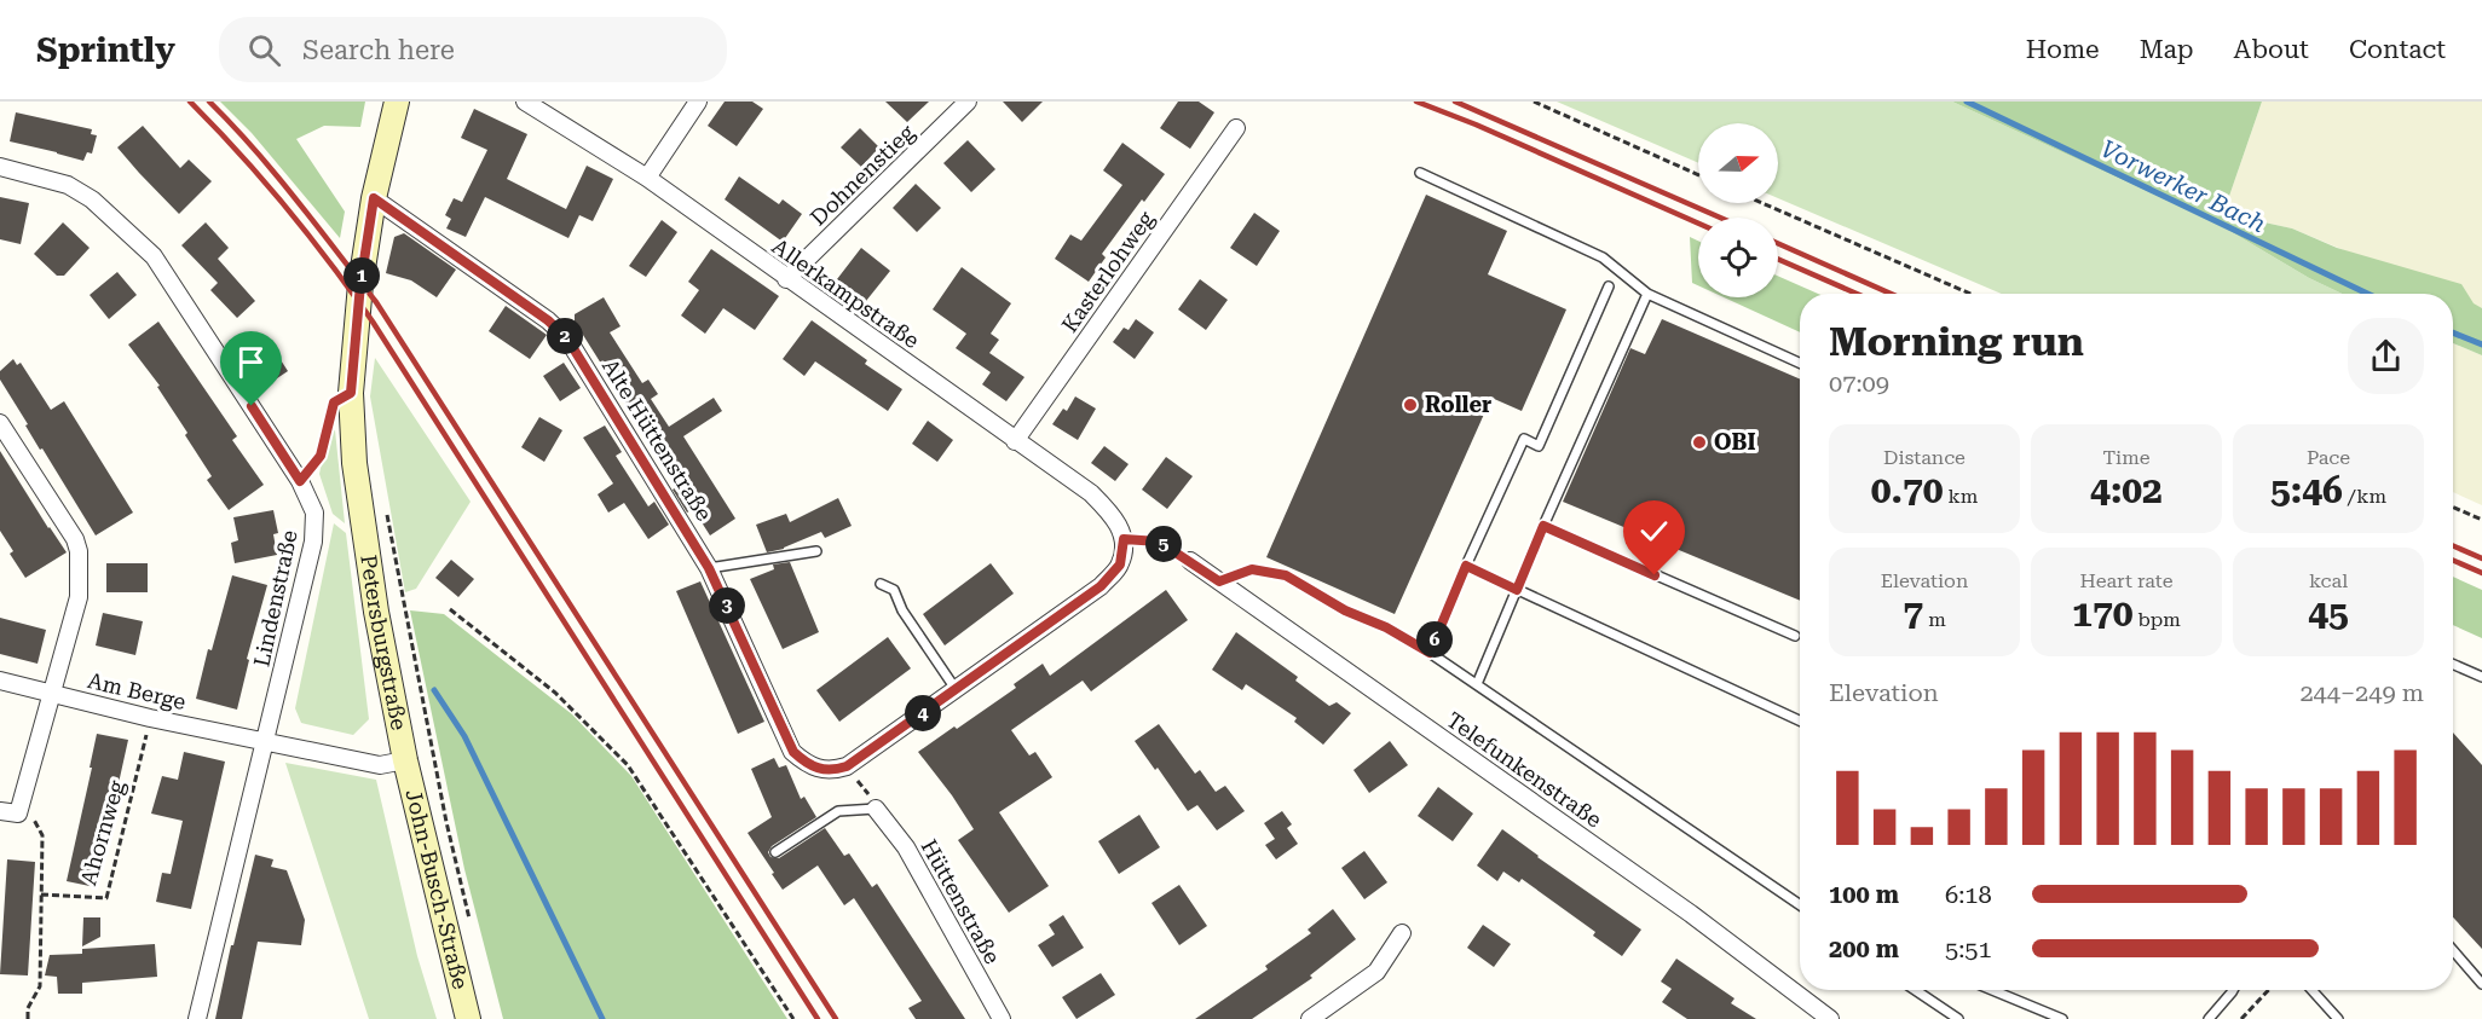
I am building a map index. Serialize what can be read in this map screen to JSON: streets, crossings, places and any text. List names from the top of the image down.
{
  "streets": {
    "main road": ["Petersburgstraße", "John-Busch-Straße"],
    "street": [
      "Dohnenstieg",
      "Kasterlohweg",
      "Allerkampstraße",
      "Alte Hüttenstraße",
      "Lindenstraße",
      "Am Berge",
      "Telefunkenstraße",
      "Hüttenstraße"
    ],
    "path": ["Ahornweg"]
  },
  "crossings": [
    ["Dohnenstieg", "Allerkampstraße"],
    ["Kasterlohweg", "Allerkampstraße"],
    ["Alte Hüttenstraße", "Petersburgstraße"],
    ["Lindenstraße", "Petersburgstraße"],
    ["Lindenstraße", "Am Berge"],
    ["Petersburgstraße", "Am Berge"],
    ["Petersburgstraße", "John-Busch-Straße"],
    ["Am Berge", "Ahornweg"]
  ],
  "water": ["Vorwerker Bach"],
  "places": ["Roller", "OBI"],
  "north": "right",
  "page": {
    "header": "Sprintly",
    "search": "Search here",
    "nav": [
      "Home",
      "Map",
      "About",
      "Contact"
    ],
    "pins": [
      "1",
      "2",
      "5",
      "3",
      "6",
      "4"
    ],
    "heading": ["Morning run", "07:09"],
    "stats": [
      ["Distance", "0.70 km"],
      ["Time", "4:02"],
      ["Pace", "5:46 /km"],
      ["Elevation", "7 m"],
      ["Heart rate", "170 bpm"],
      ["kcal", "45"]
    ],
    "chart": ["Elevation", "244–249 m"],
    "list": [
      {
        "name": "100 m",
        "note": "6:18"
      },
      {
        "name": "200 m",
        "note": "5:51"
      }
    ]
  }
}
